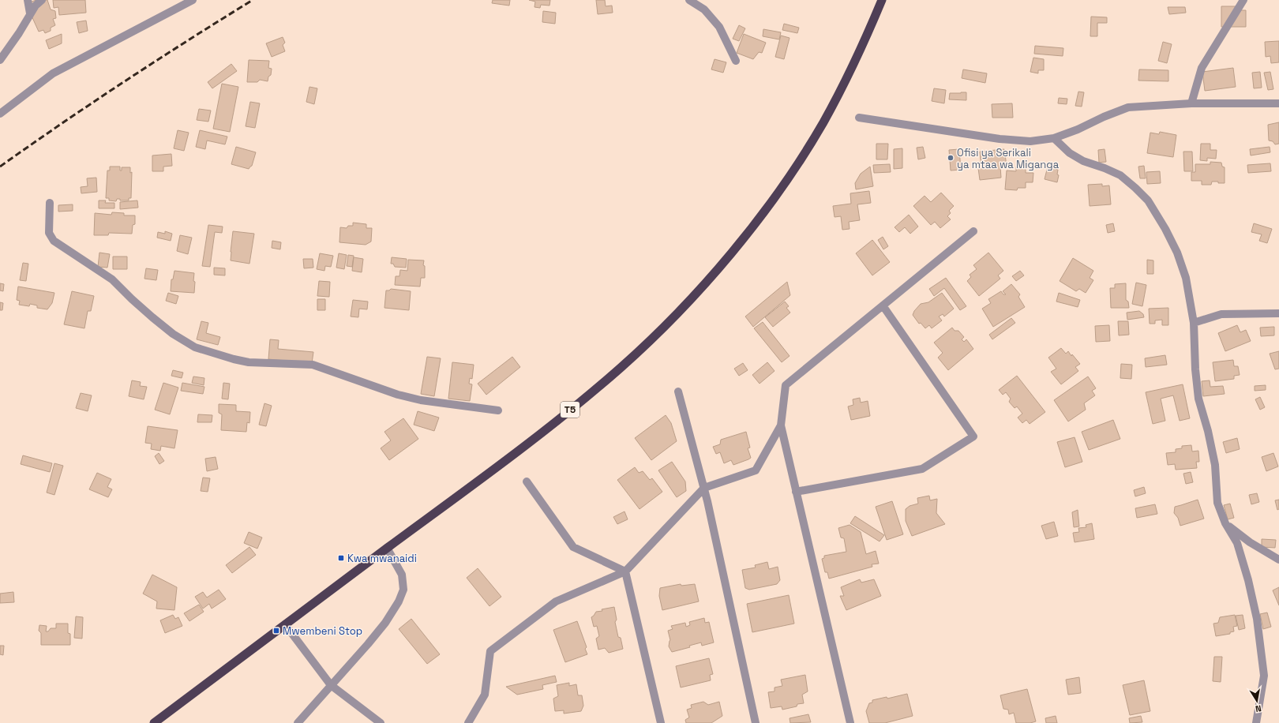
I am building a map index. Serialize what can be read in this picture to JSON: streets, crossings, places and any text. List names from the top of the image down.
{
  "streets": {
    "highway": ["T5"]
  },
  "places": {
    "other": ["Ofisi ya Serikali ya mtaa wa Miganga"],
    "transit": ["Kwa mwanaidi", "Mwembeni Stop"]
  },
  "north": "bottom"
}
